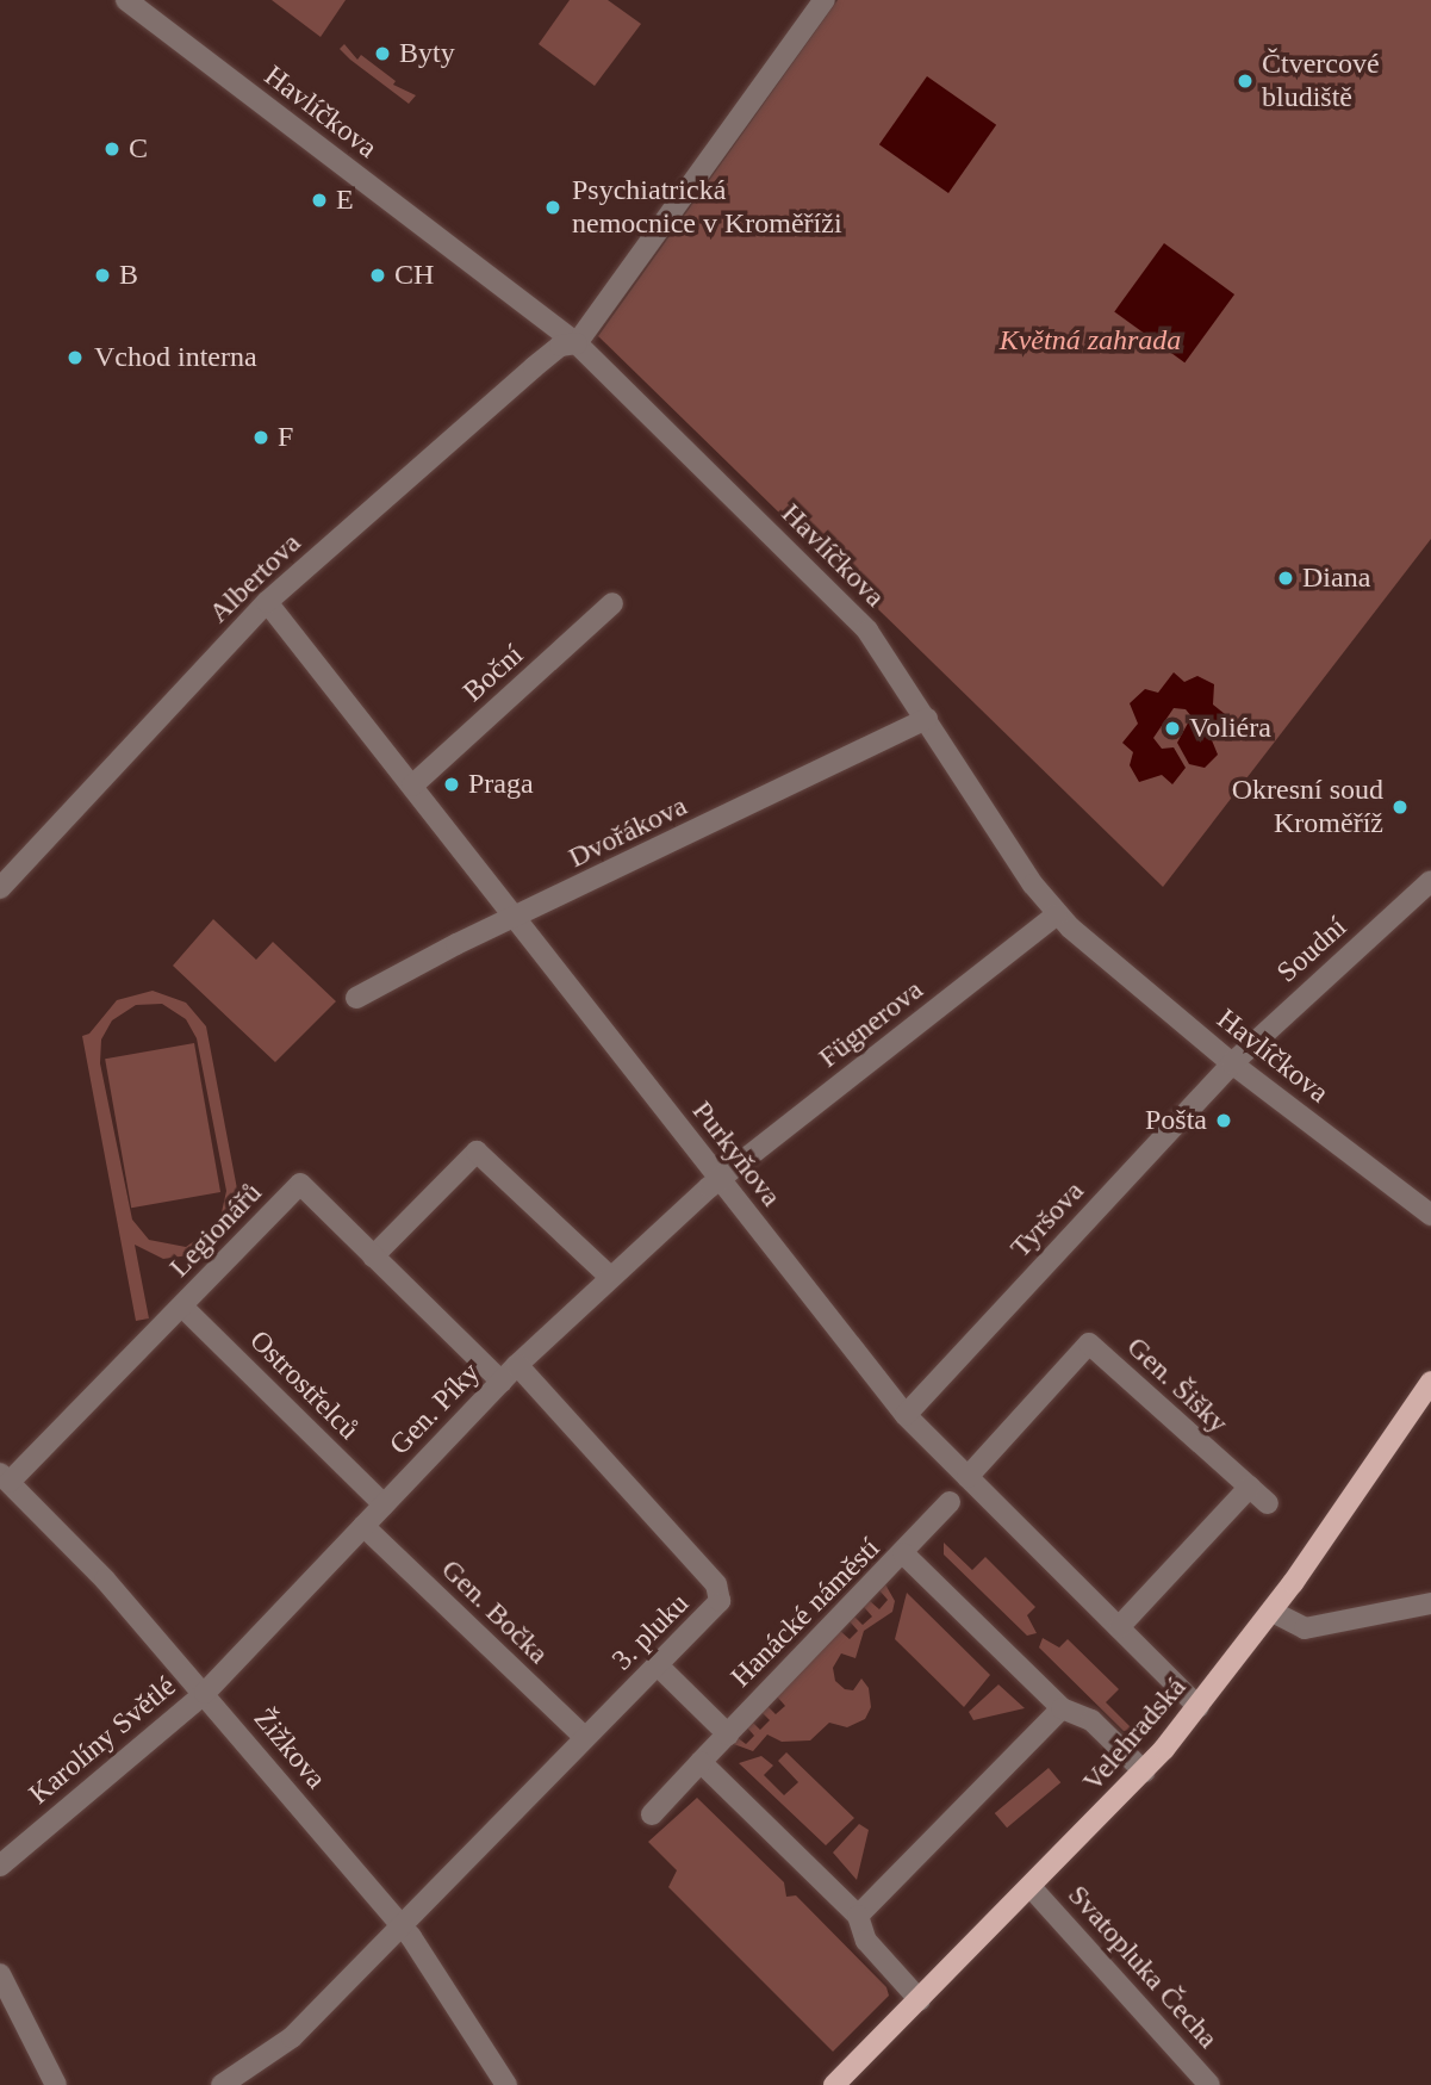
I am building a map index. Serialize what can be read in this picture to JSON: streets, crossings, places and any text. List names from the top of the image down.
{
  "streets": {
    "main road": ["Velehradská"],
    "street": [
      "Havlíčkova",
      "Albertova",
      "Boční",
      "Dvořákova",
      "Soudní",
      "Fügnerova",
      "Purkyňova",
      "Tyršova",
      "Legionářů",
      "Ostrostřelců",
      "Gen. Šišky",
      "Gen. Píky",
      "Gen. Bočka",
      "Hanácké náměstí",
      "3. pluku",
      "Karolíny Světlé",
      "Žižkova",
      "Svatopluka Čecha"
    ]
  },
  "crossings": [
    ["Havlíčkova", "Albertova"],
    ["Havlíčkova", "Dvořákova"],
    ["Havlíčkova", "Soudní"],
    ["Havlíčkova", "Fügnerova"],
    ["Havlíčkova", "Tyršova"],
    ["Albertova", "Purkyňova"],
    ["Boční", "Purkyňova"],
    ["Dvořákova", "Purkyňova"],
    ["Soudní", "Tyršova"],
    ["Fügnerova", "Purkyňova"],
    ["Fügnerova", "Gen. Píky"],
    ["Purkyňova", "Tyršova"],
    ["Purkyňova", "Gen. Šišky"],
    ["Purkyňova", "Gen. Píky"],
    ["Purkyňova", "Velehradská"],
    ["Legionářů", "Ostrostřelců"],
    ["Legionářů", "Gen. Píky"],
    ["Legionářů", "Žižkova"],
    ["Ostrostřelců", "Gen. Píky"],
    ["Gen. Píky", "Gen. Bočka"],
    ["Gen. Píky", "3. pluku"],
    ["Gen. Píky", "Karolíny Světlé"],
    ["Gen. Píky", "Žižkova"],
    ["Gen. Bočka", "3. pluku"],
    ["Hanácké náměstí", "Velehradská"],
    ["3. pluku", "Žižkova"],
    ["Velehradská", "Svatopluka Čecha"],
    ["Karolíny Světlé", "Žižkova"]
  ],
  "parks": ["Květná zahrada"],
  "places": [
    "Byty",
    "Čtvercové bludiště",
    "C",
    "E",
    "Psychiatrická nemocnice v Kroměříži",
    "B",
    "CH",
    "Vchod interna",
    "F",
    "Diana",
    "Voliéra",
    "Praga",
    "Okresní soud Kroměříž",
    "Pošta"
  ]
}
